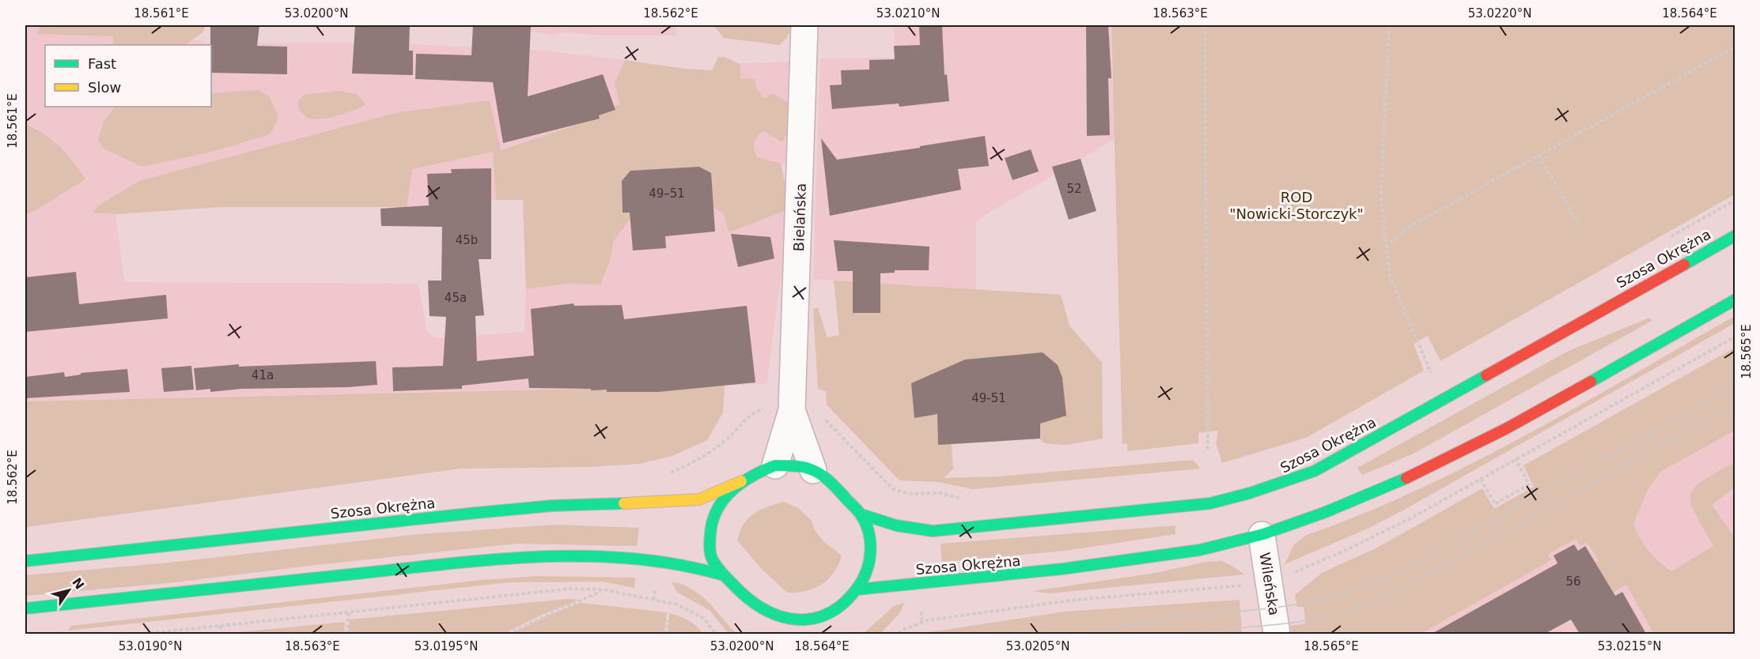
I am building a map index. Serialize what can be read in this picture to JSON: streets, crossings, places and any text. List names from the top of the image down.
{
  "streets": {
    "street": ["Bielańska", "Szosa Okrężna", "Wileńska"]
  },
  "crossings": [
    ["Bielańska", "Szosa Okrężna"],
    ["Szosa Okrężna", "Wileńska"]
  ],
  "parks": ["ROD \"Nowicki-Storczyk\""],
  "house_numbers": [
    "52",
    "49–51",
    "45b",
    "45a",
    "41a",
    "49-51",
    "56"
  ],
  "legend": ["Fast", "Slow"],
  "north": "top right",
  "coordinates": [
    "18.561°E",
    "53.0200°N",
    "18.562°E",
    "53.0210°N",
    "18.563°E",
    "53.0220°N",
    "18.564°E",
    "18.565°E",
    "53.0190°N",
    "53.0195°N",
    "53.0205°N",
    "53.0215°N"
  ]
}
